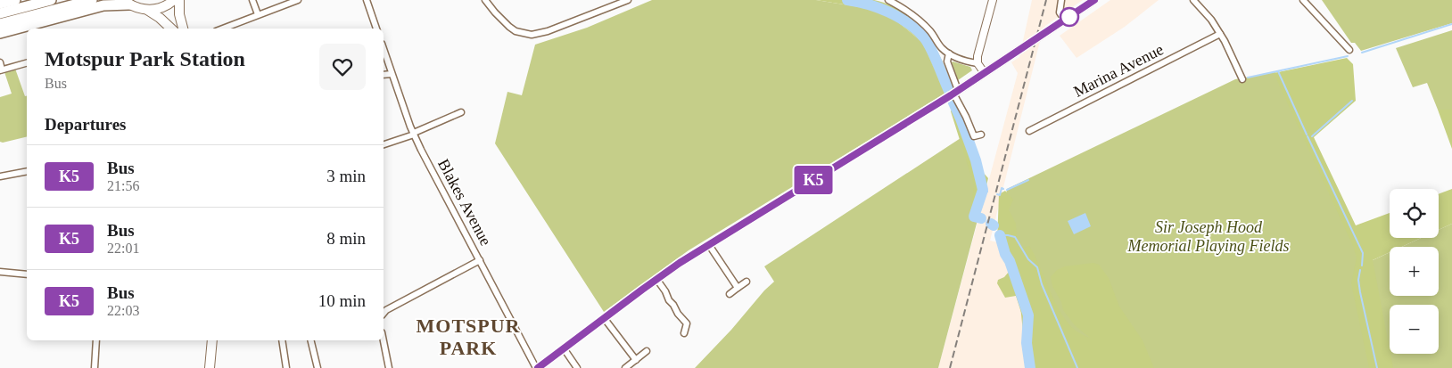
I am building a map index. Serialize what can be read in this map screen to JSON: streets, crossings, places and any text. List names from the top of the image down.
{
  "streets": {
    "street": ["Marina Avenue", "Blakes Avenue"]
  },
  "districts": ["MOTSPUR PARK"],
  "parks": ["Sir Joseph Hood Memorial Playing Fields"],
  "lines": ["bus line K5"],
  "page": {
    "on_map": "K5",
    "heading": [
      ["Motspur Park Station", "Bus"],
      "Departures"
    ],
    "list": [
      {
        "mark": "K5",
        "name": "Bus",
        "note": "21:56",
        "value": "3 min"
      },
      {
        "mark": "K5",
        "name": "Bus",
        "note": "22:01",
        "value": "8 min"
      },
      {
        "mark": "K5",
        "name": "Bus",
        "note": "22:03",
        "value": "10 min"
      }
    ],
    "map_buttons": ["+", "−"]
  }
}
